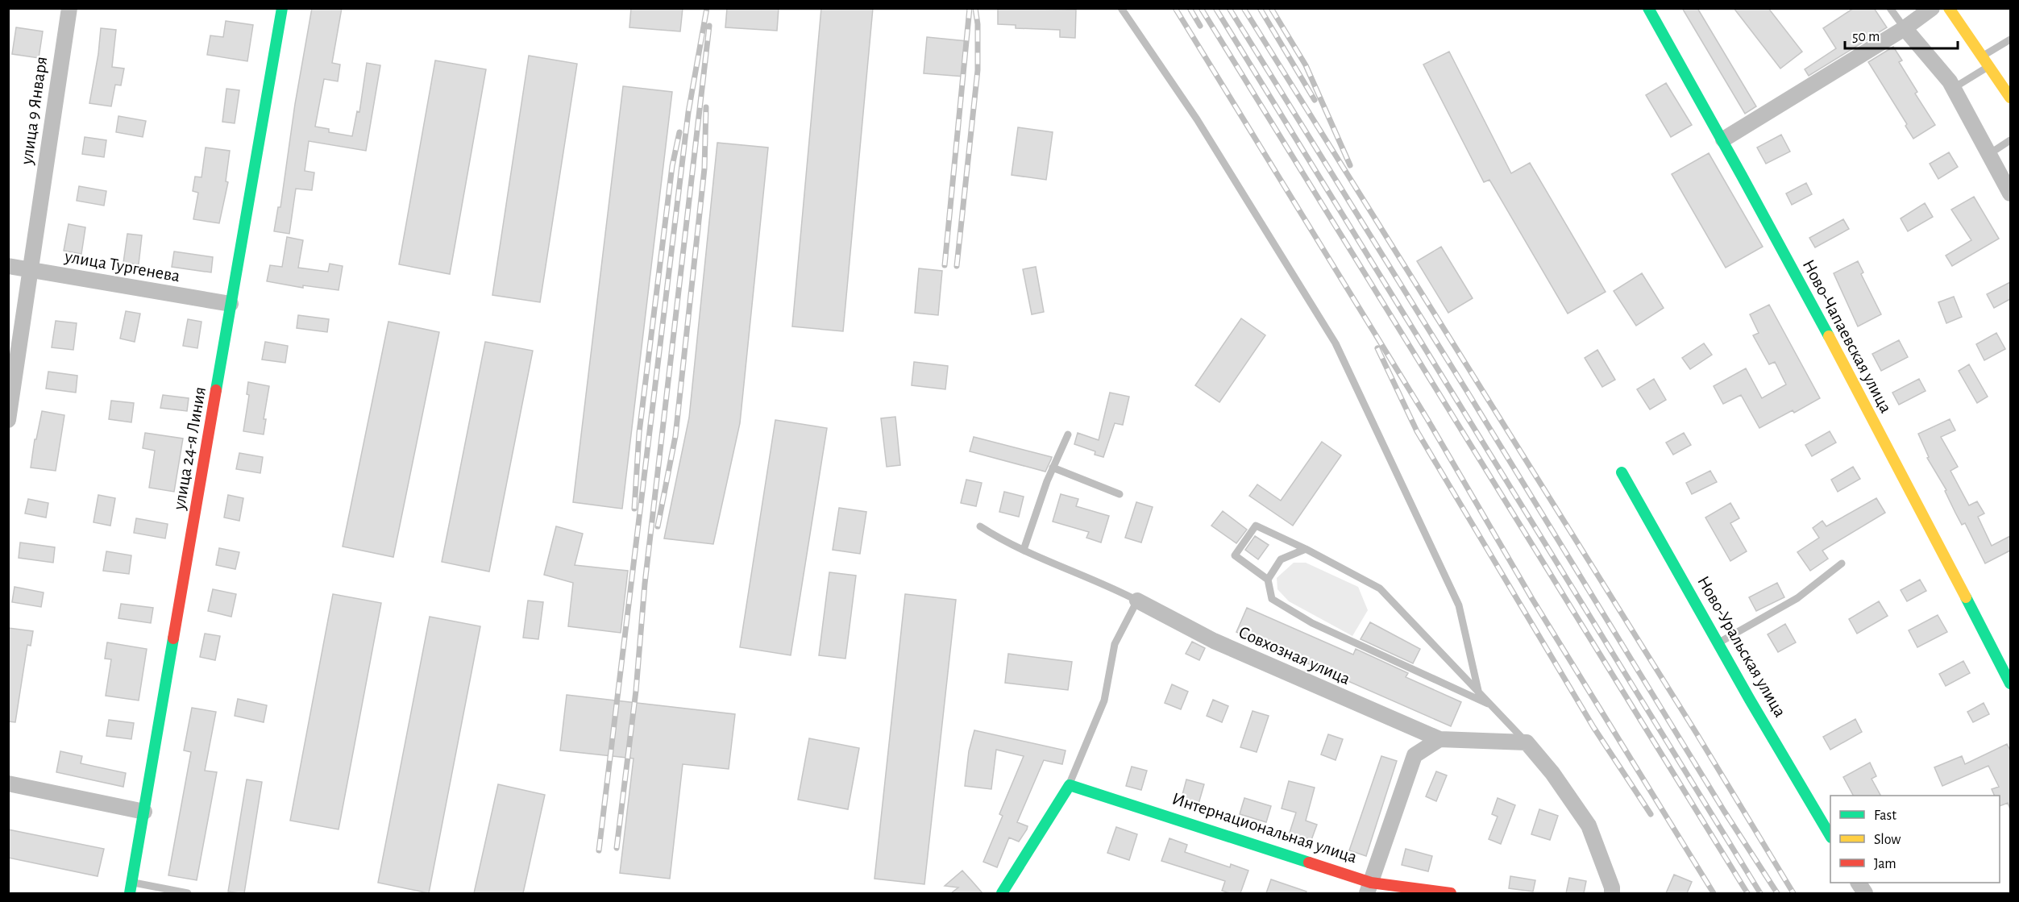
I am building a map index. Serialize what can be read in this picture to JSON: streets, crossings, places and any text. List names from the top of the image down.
{
  "streets": {
    "street": [
      "улица 9 Января",
      "улица Тургенева",
      "Ново-Чапаевская улица",
      "улица 24-я Линия",
      "Ново-Уральская улица",
      "Совхозная улица",
      "Интернациональная улица"
    ]
  },
  "crossings": [
    ["улица 9 Января", "улица Тургенева"],
    ["улица Тургенева", "улица 24-я Линия"]
  ],
  "legend": ["Fast", "Slow", "Jam"],
  "scale_bar": "50 m"
}
